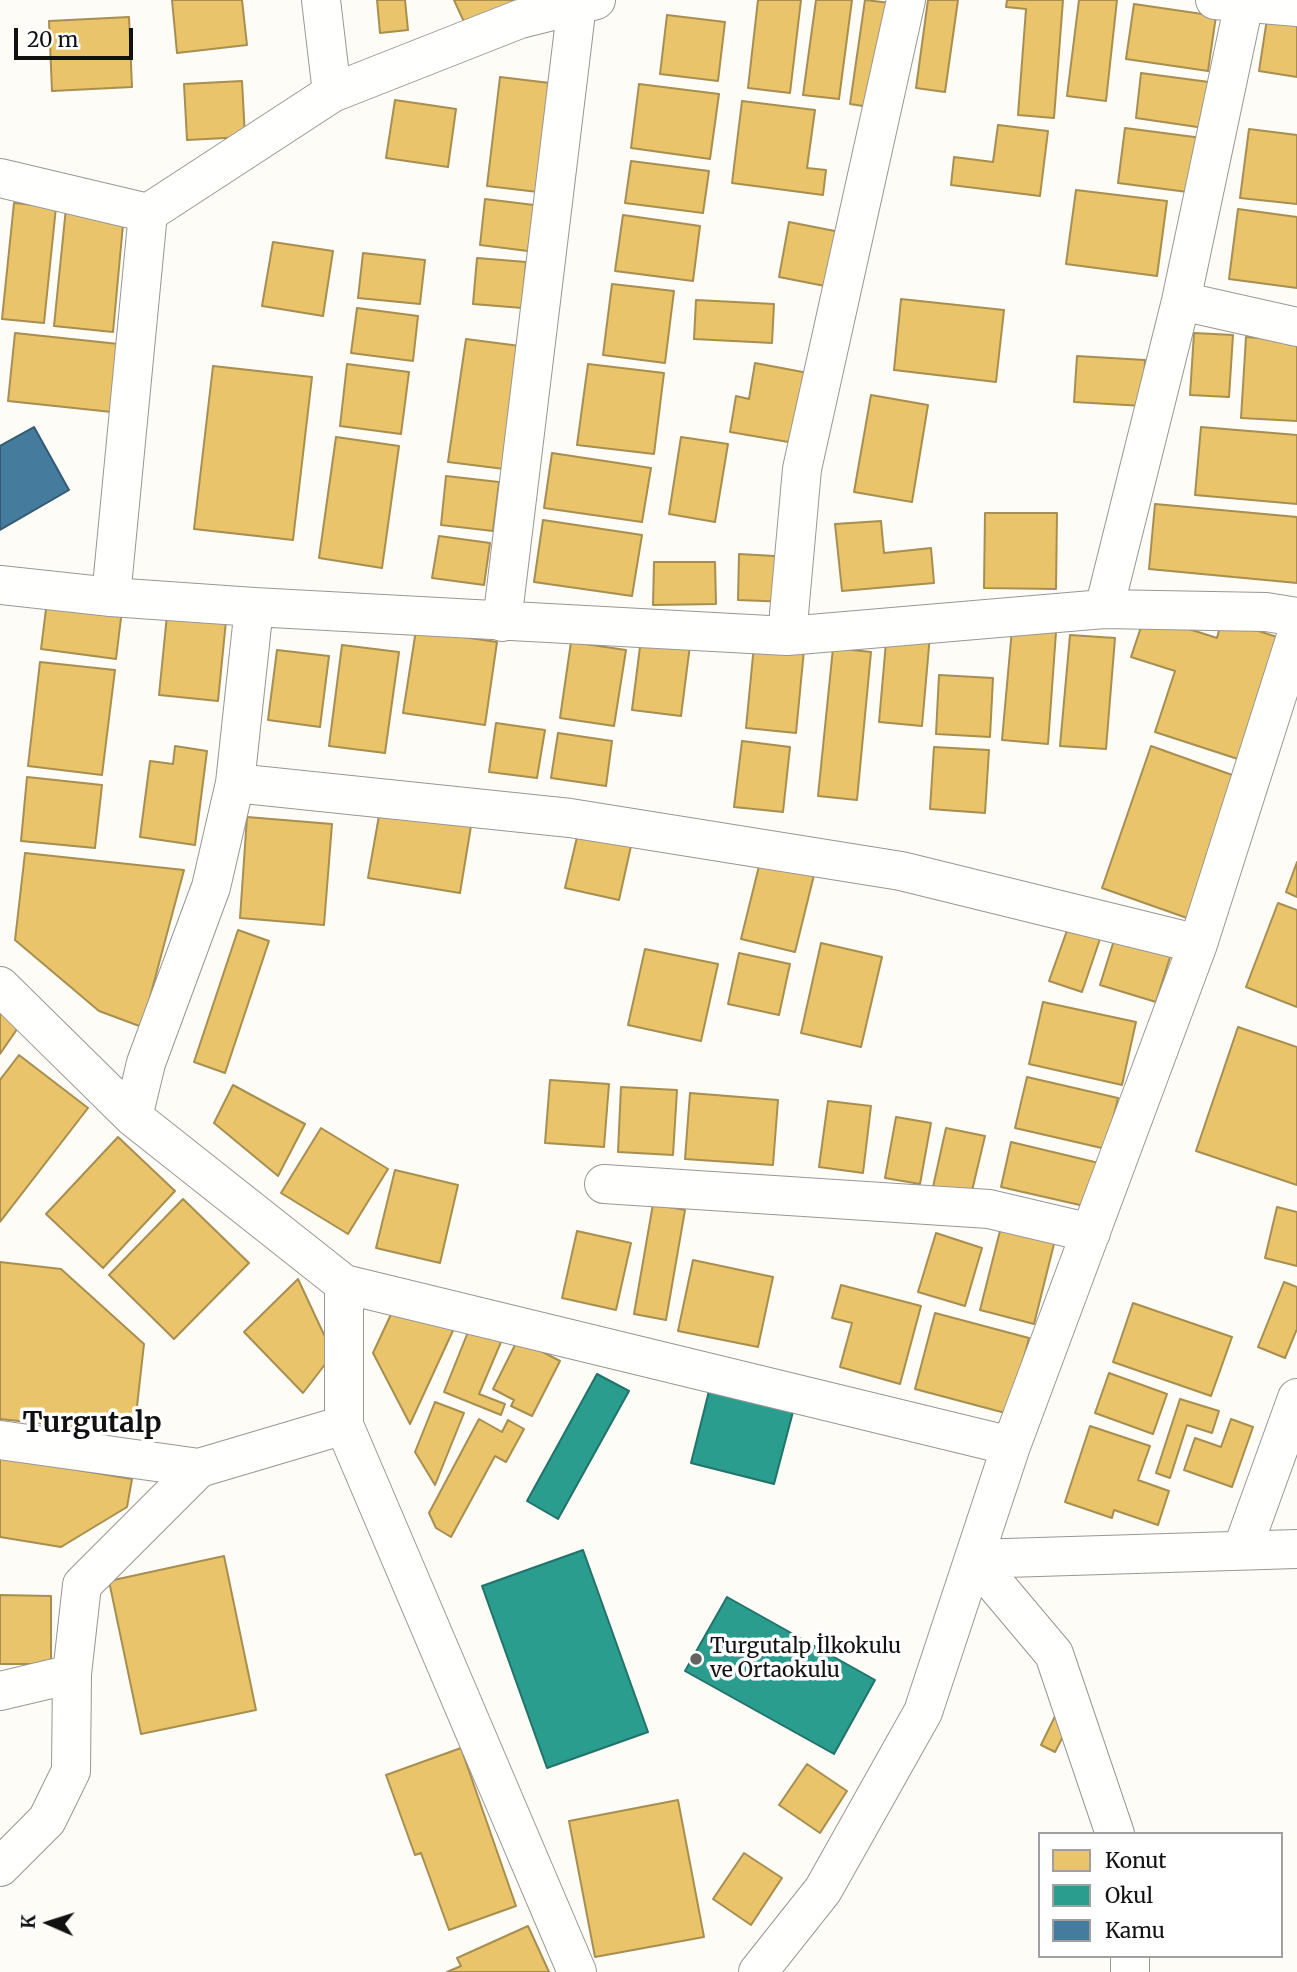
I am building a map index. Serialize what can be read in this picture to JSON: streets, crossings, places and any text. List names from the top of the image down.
{
  "districts": ["Turgutalp"],
  "places": ["Turgutalp İlkokulu ve Ortaokulu"],
  "legend": ["Konut", "Okul", "Kamu"],
  "scale_bar": "20 m",
  "north": "left"
}
